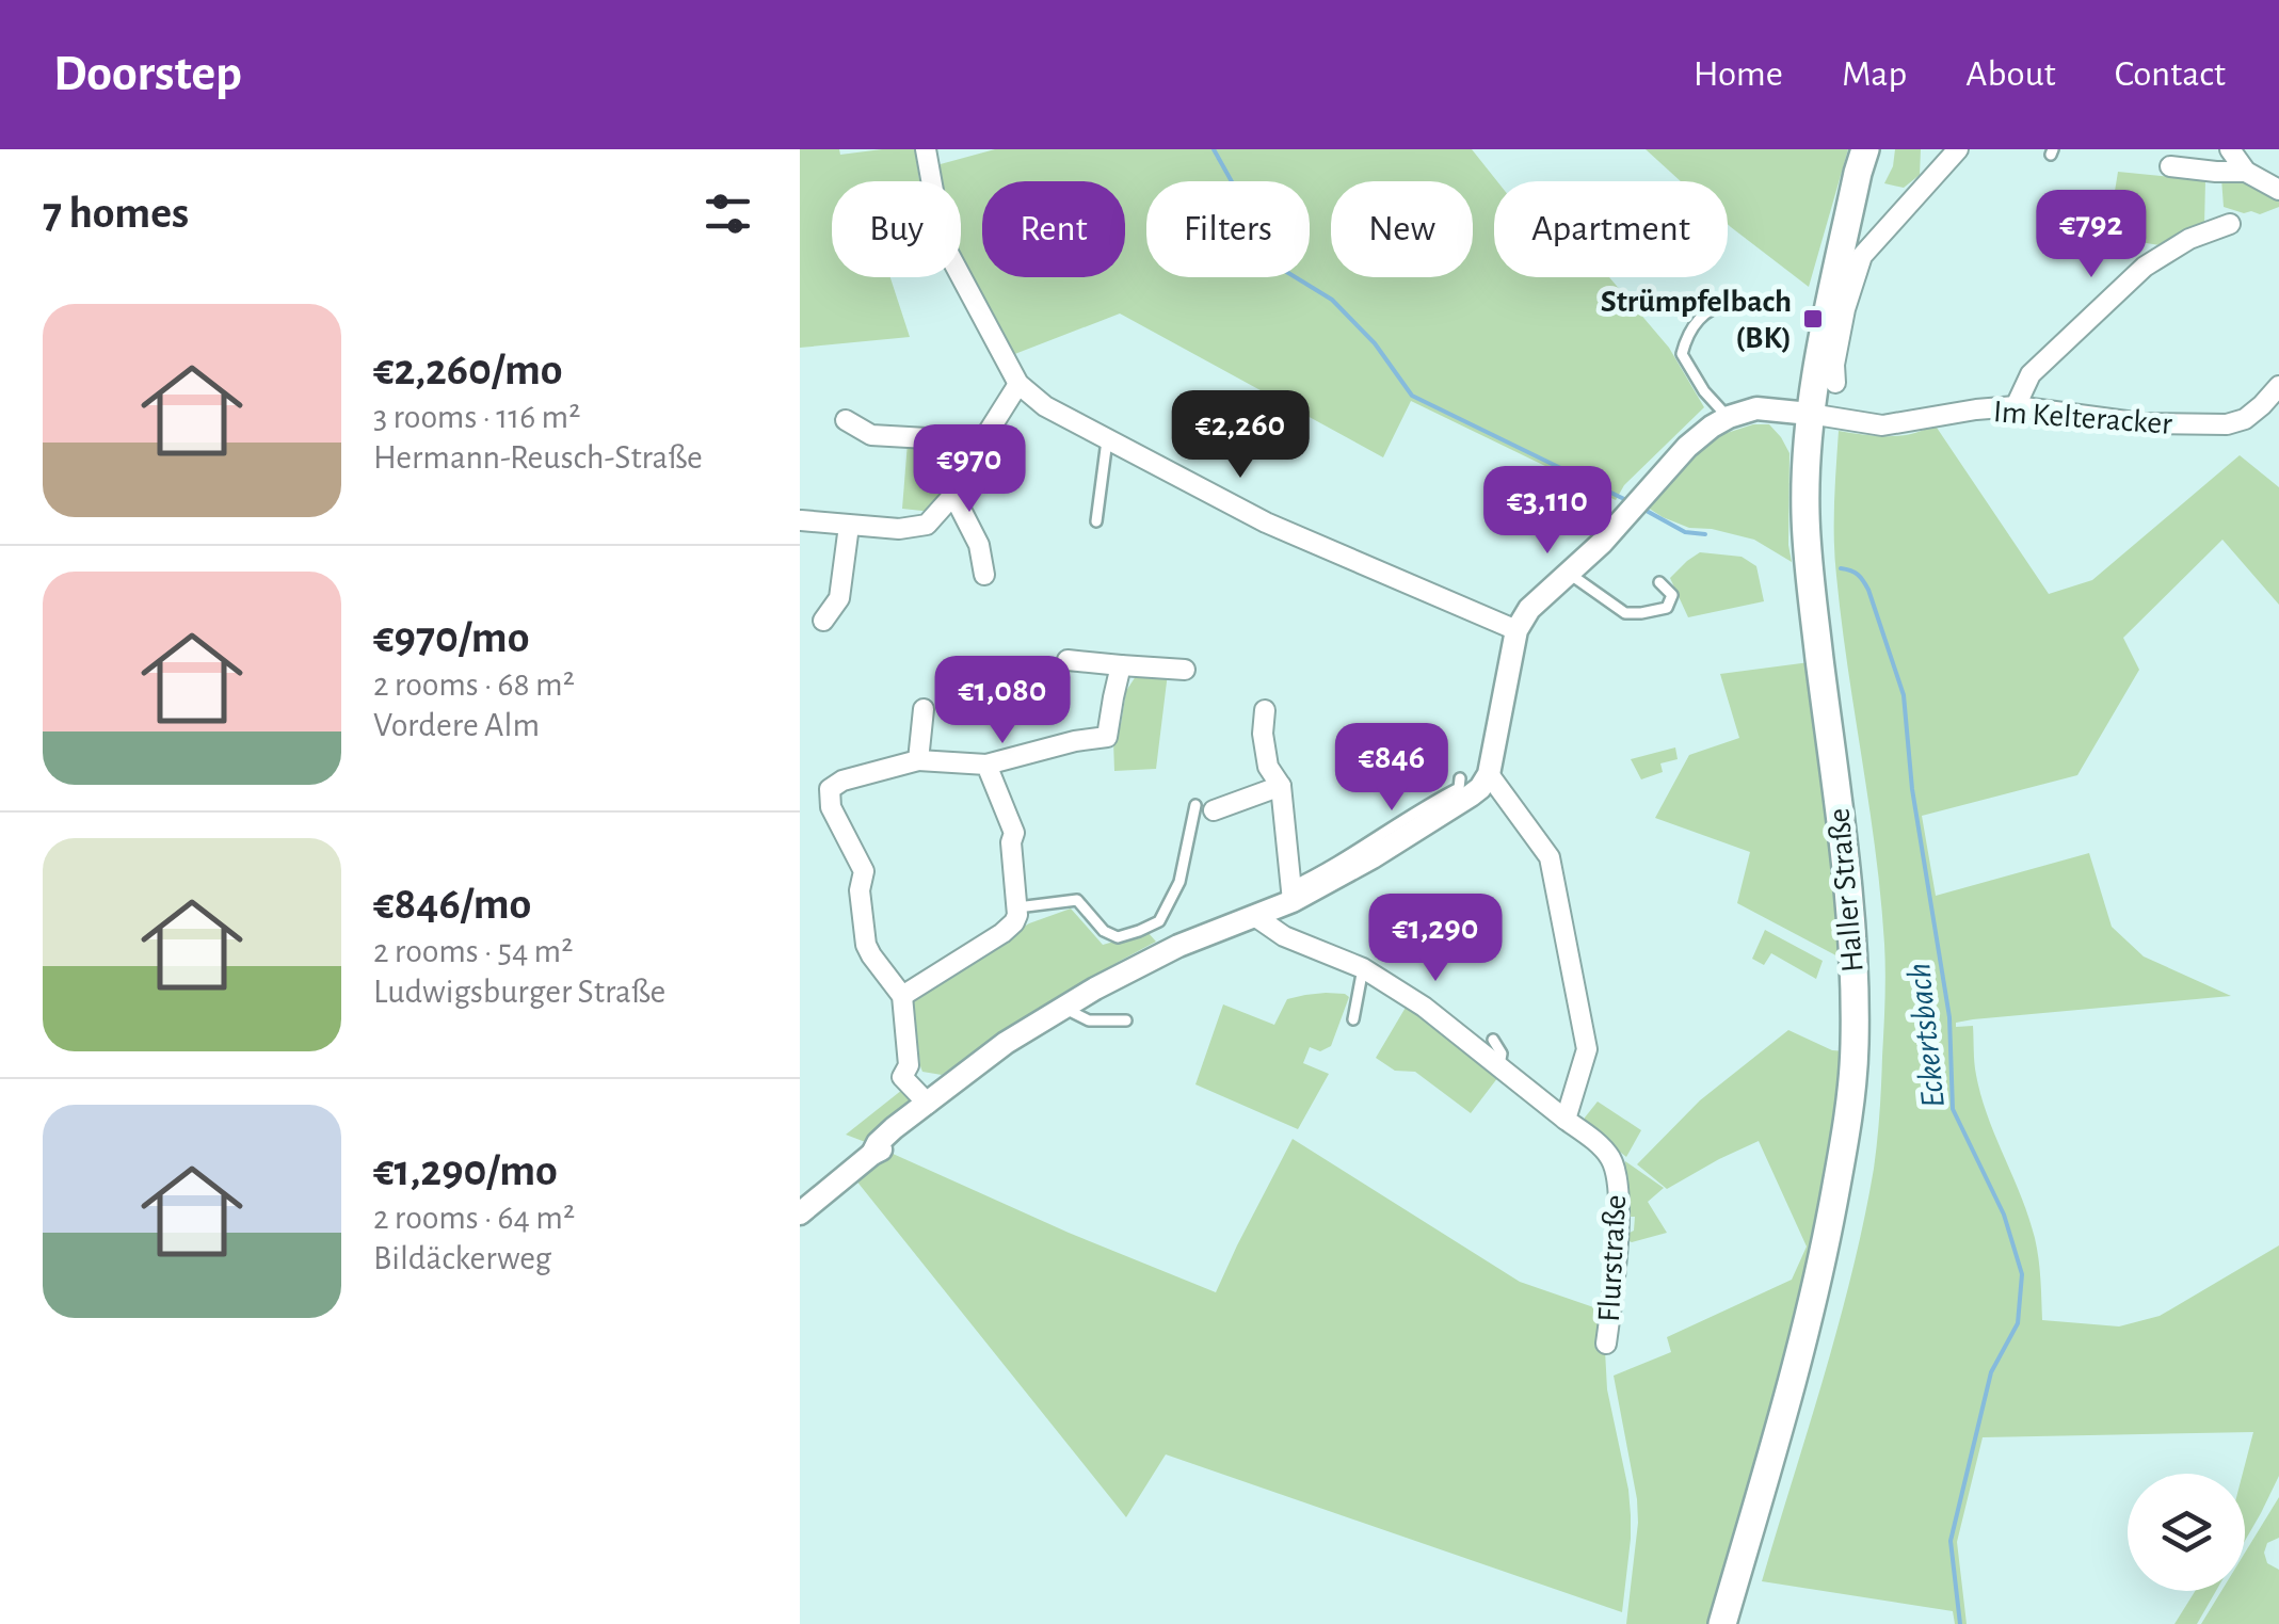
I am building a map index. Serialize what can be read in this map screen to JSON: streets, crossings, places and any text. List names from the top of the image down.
{
  "streets": {
    "main road": ["Haller Straße"],
    "street": ["Im Kelteracker", "Flurstraße"]
  },
  "crossings": [
    ["Im Kelteracker", "Haller Straße"]
  ],
  "water": ["Eckertsbach"],
  "places": {
    "transit": ["Strümpfelbach (BK)"]
  },
  "page": {
    "header": "Doorstep",
    "nav": [
      "Home",
      "Map",
      "About",
      "Contact"
    ],
    "heading": "7 homes",
    "chip": [
      "Buy",
      "Rent",
      "Filters",
      "New",
      "Apartment"
    ],
    "price": [
      "€792",
      "€2,260",
      "€970",
      "€3,110",
      "€1,080",
      "€846",
      "€1,290"
    ],
    "list": [
      {
        "name": "€2,260/mo",
        "note": "3 rooms · 116 m² · Hermann-Reusch-Straße"
      },
      {
        "name": "€970/mo",
        "note": "2 rooms · 68 m² · Vordere Alm"
      },
      {
        "name": "€846/mo",
        "note": "2 rooms · 54 m² · Ludwigsburger Straße"
      },
      {
        "name": "€1,290/mo",
        "note": "2 rooms · 64 m² · Bildäckerweg"
      }
    ]
  }
}
